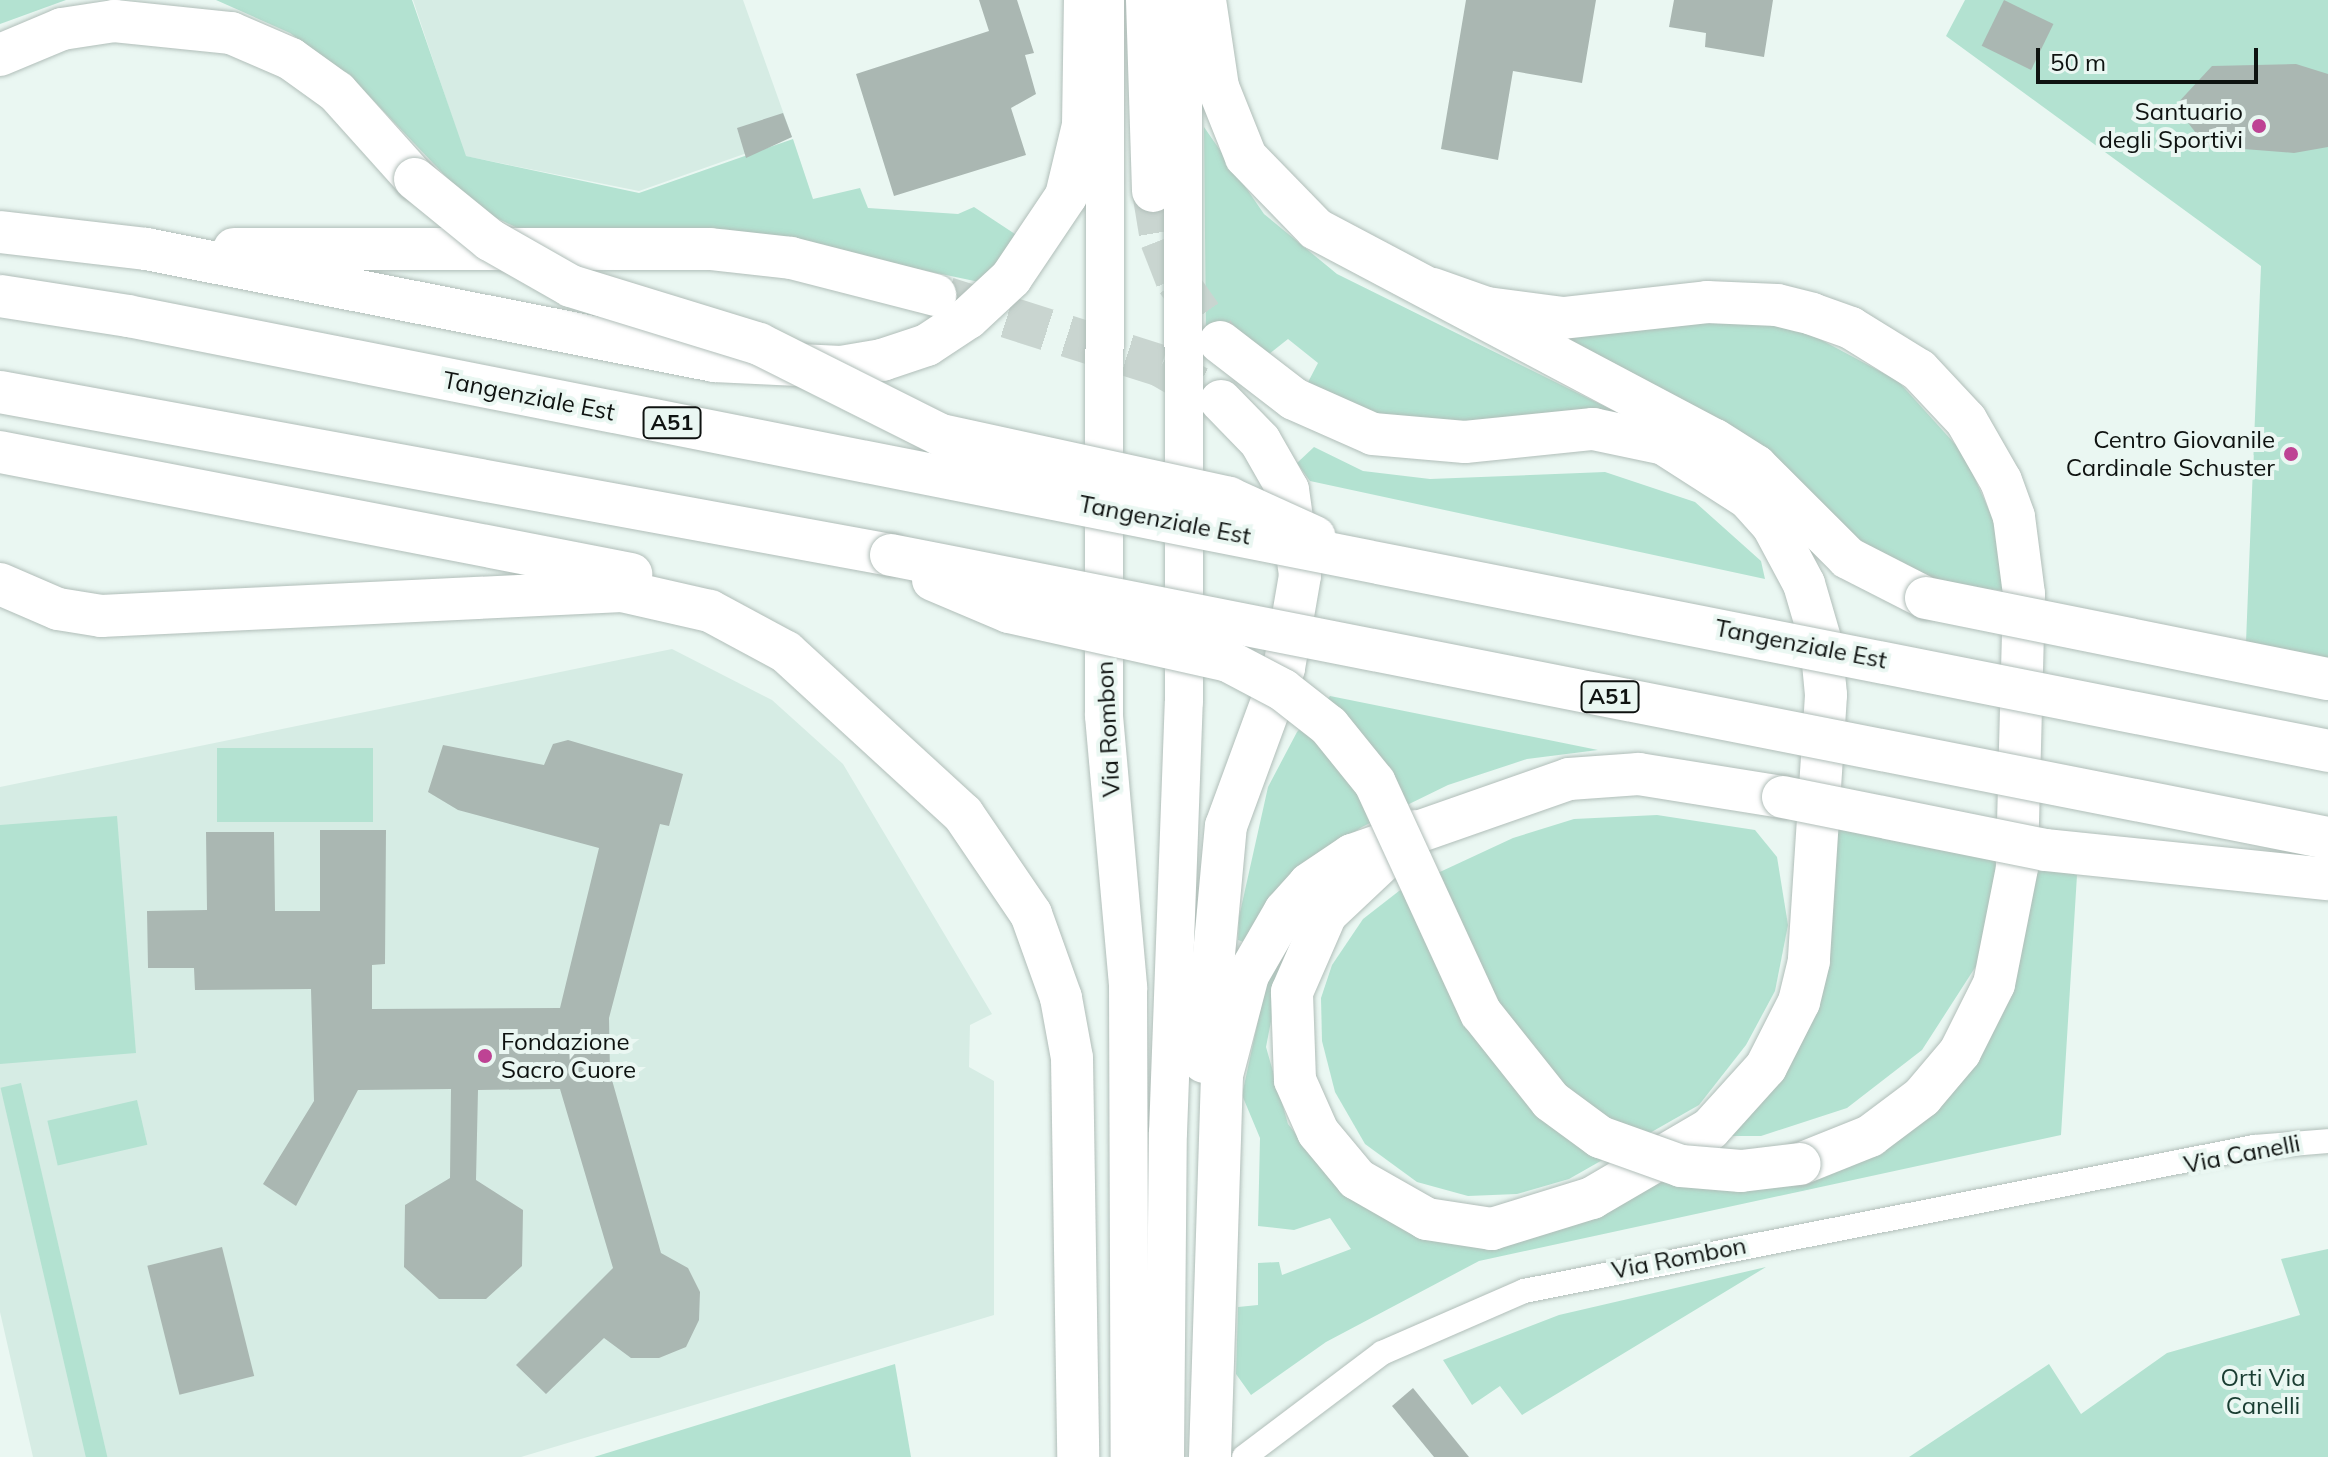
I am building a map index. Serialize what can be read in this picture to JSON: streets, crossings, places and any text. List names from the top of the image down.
{
  "streets": {
    "highway": ["Tangenziale Est", "A51"],
    "main road": ["Via Rombon"],
    "street": ["Via Canelli"]
  },
  "crossings": [
    ["Via Rombon", "Via Canelli"]
  ],
  "parks": ["Orti Via Canelli"],
  "places": ["Santuario degli Sportivi", "Centro Giovanile Cardinale Schuster", "Fondazione Sacro Cuore"],
  "scale_bar": "50 m"
}
